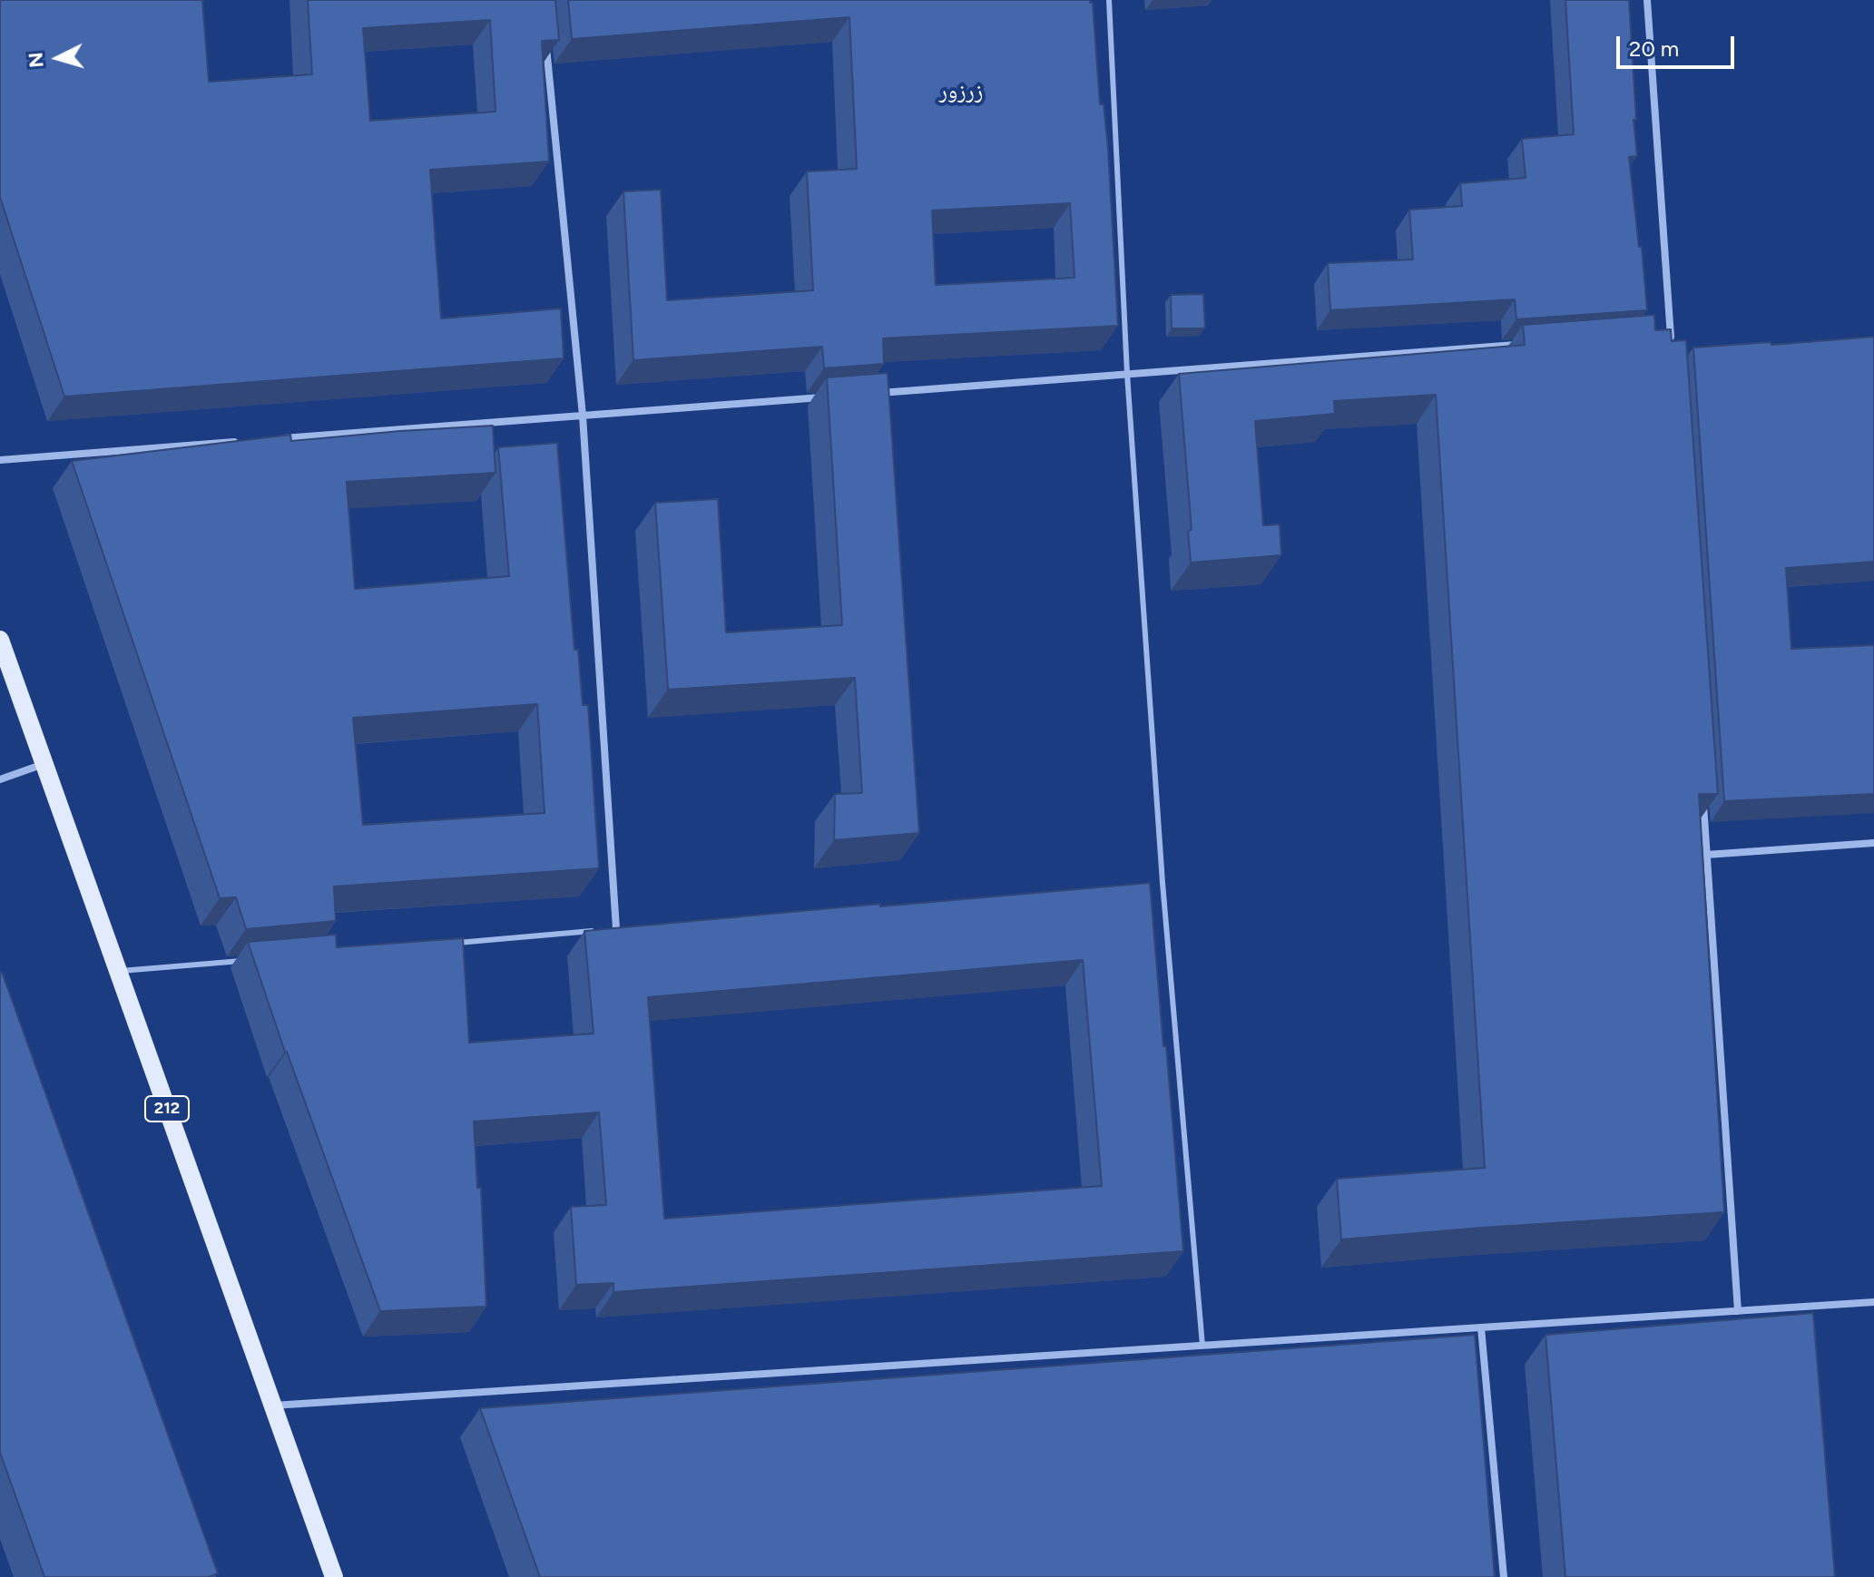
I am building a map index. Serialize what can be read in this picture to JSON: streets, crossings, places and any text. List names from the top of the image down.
{
  "streets": {
    "main road": ["212"]
  },
  "districts": ["زرزور"],
  "scale_bar": "20 m",
  "north": "left"
}
